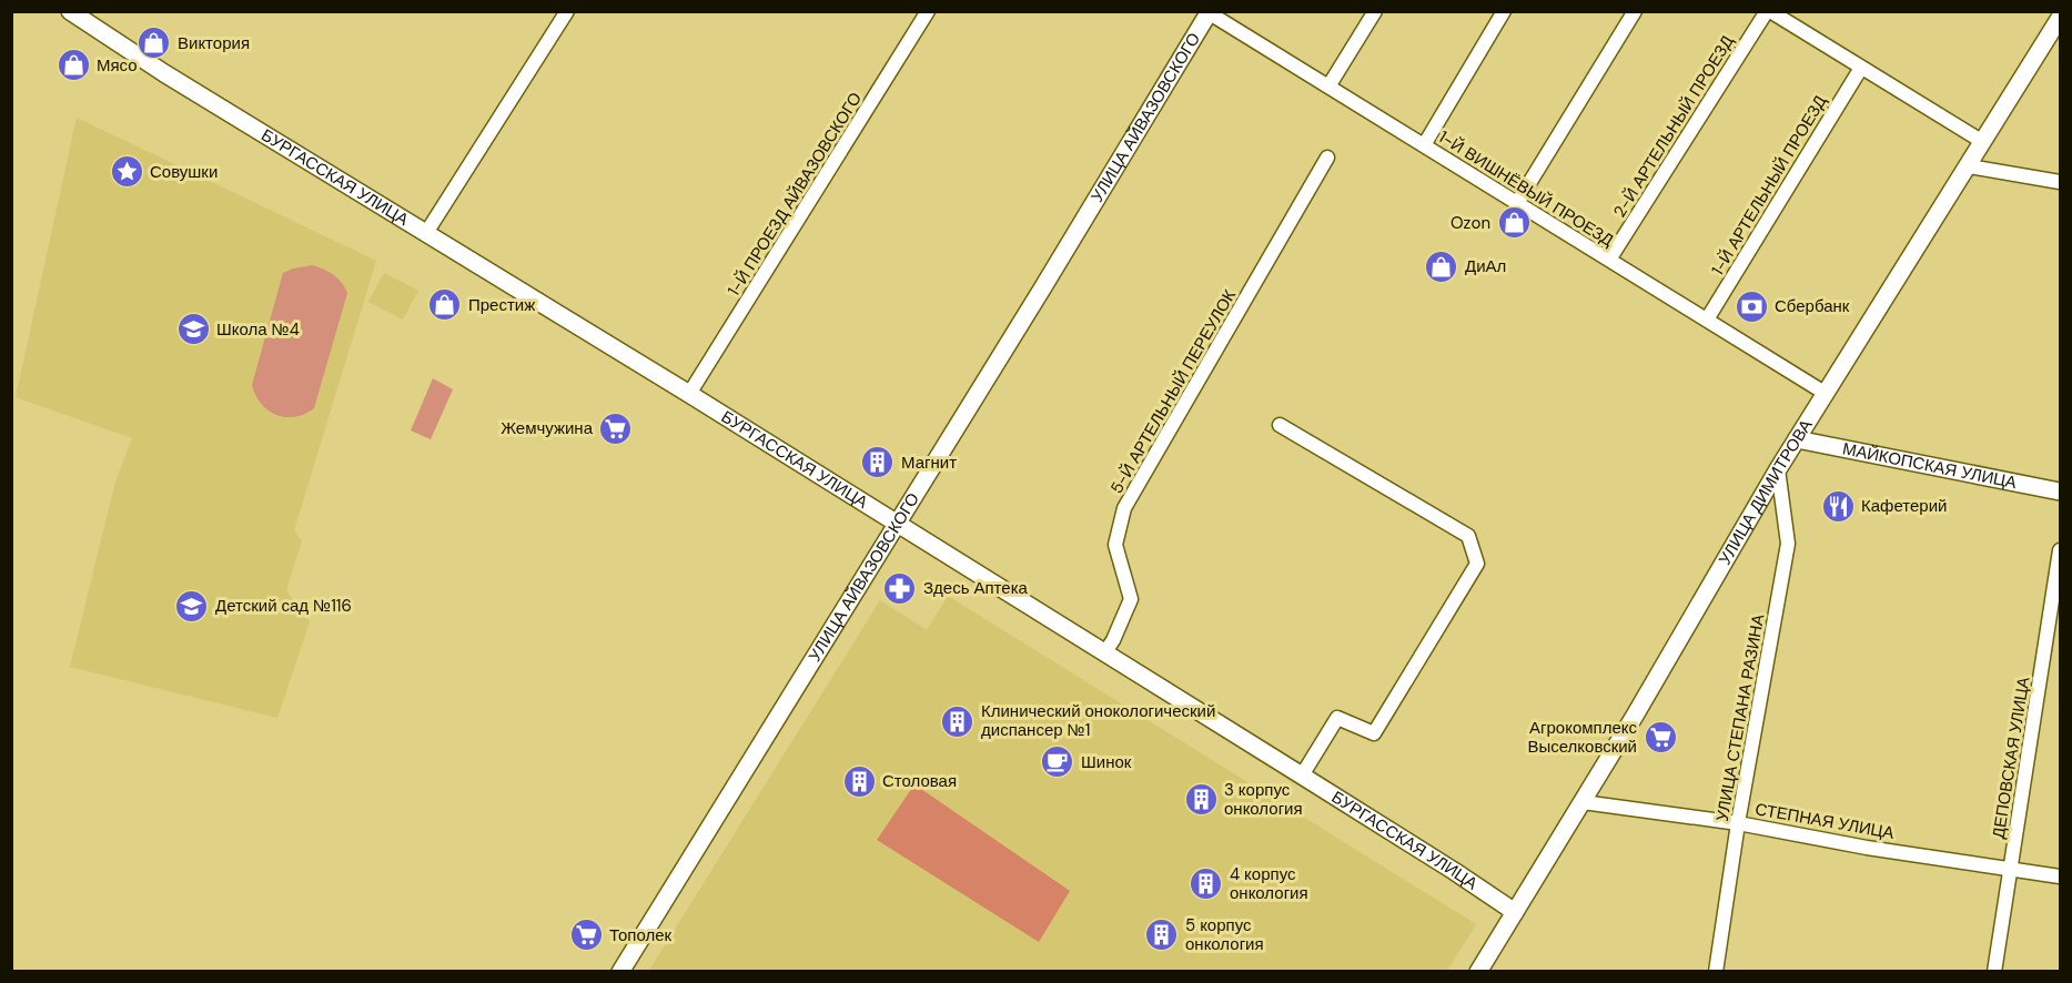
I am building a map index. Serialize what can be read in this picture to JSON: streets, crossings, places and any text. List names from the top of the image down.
{
  "streets": {
    "street": [
      "УЛИЦА АЙВАЗОВСКОГО",
      "2-Й АРТЕЛЬНЫЙ ПРОЕЗД",
      "БУРГАССКАЯ УЛИЦА",
      "1-Й АРТЕЛЬНЫЙ ПРОЕЗД",
      "1-Й ВИШНЁВЫЙ ПРОЕЗД",
      "1-Й ПРОЕЗД АЙВАЗОВСКОГО",
      "5-Й АРТЕЛЬНЫЙ ПЕРЕУЛОК",
      "МАЙКОПСКАЯ УЛИЦА",
      "УЛИЦА ДИМИТРОВА",
      "УЛИЦА СТЕПАНА РАЗИНА",
      "ДЕПОВСКАЯ УЛИЦА",
      "СТЕПНАЯ УЛИЦА"
    ]
  },
  "crossings": [
    ["УЛИЦА АЙВАЗОВСКОГО", "БУРГАССКАЯ УЛИЦА"],
    ["УЛИЦА АЙВАЗОВСКОГО", "1-Й ВИШНЁВЫЙ ПРОЕЗД"],
    ["2-Й АРТЕЛЬНЫЙ ПРОЕЗД", "1-Й ВИШНЁВЫЙ ПРОЕЗД"],
    ["БУРГАССКАЯ УЛИЦА", "1-Й ПРОЕЗД АЙВАЗОВСКОГО"],
    ["БУРГАССКАЯ УЛИЦА", "5-Й АРТЕЛЬНЫЙ ПЕРЕУЛОК"],
    ["БУРГАССКАЯ УЛИЦА", "УЛИЦА ДИМИТРОВА"],
    ["1-Й АРТЕЛЬНЫЙ ПРОЕЗД", "1-Й ВИШНЁВЫЙ ПРОЕЗД"],
    ["1-Й ВИШНЁВЫЙ ПРОЕЗД", "УЛИЦА ДИМИТРОВА"],
    ["МАЙКОПСКАЯ УЛИЦА", "УЛИЦА ДИМИТРОВА"],
    ["УЛИЦА ДИМИТРОВА", "УЛИЦА СТЕПАНА РАЗИНА"],
    ["УЛИЦА ДИМИТРОВА", "СТЕПНАЯ УЛИЦА"],
    ["УЛИЦА СТЕПАНА РАЗИНА", "СТЕПНАЯ УЛИЦА"],
    ["ДЕПОВСКАЯ УЛИЦА", "СТЕПНАЯ УЛИЦА"]
  ],
  "places": {
    "shop": [
      "Виктория",
      "Мясо",
      "Ozon",
      "ДиАл",
      "Престиж"
    ],
    "place": ["Совушки"],
    "bank": ["Сбербанк"],
    "school or university": ["Школа №4", "Детский сад №116"],
    "supermarket": ["Жемчужина", "Агрокомплекс Выселковский", "Тополек"],
    "building": [
      "Магнит",
      "Клинический онокологический диспансер №1",
      "Столовая",
      "3 корпус онкология",
      "4 корпус онкология",
      "5 корпус онкология"
    ],
    "restaurant": ["Кафетерий"],
    "pharmacy": ["Здесь Аптека"],
    "cafe": ["Шинок"]
  }
}
